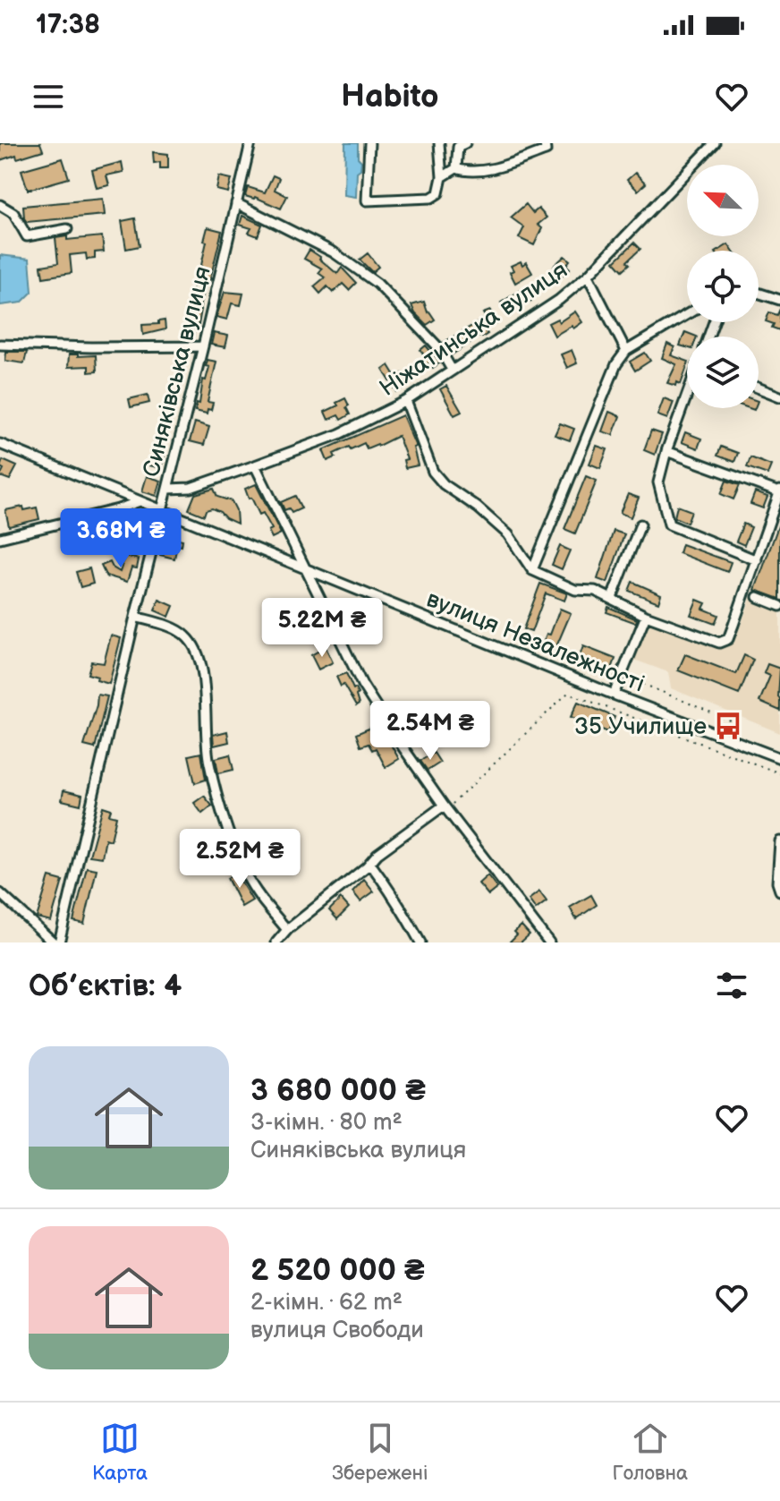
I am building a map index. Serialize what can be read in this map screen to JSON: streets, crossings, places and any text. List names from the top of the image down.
{
  "streets": {
    "street": ["Ніжатинська вулиця", "Синяківська вулиця", "вулиця Незалежності"]
  },
  "crossings": [
    ["Ніжатинська вулиця", "Синяківська вулиця"],
    ["Синяківська вулиця", "вулиця Незалежності"]
  ],
  "places": {
    "bus stop": ["35 Училище"]
  },
  "north": "top left",
  "page": {
    "status": "17:38",
    "header": "Habito",
    "price": [
      "3.68M ₴",
      "5.22M ₴",
      "2.54M ₴",
      "2.52M ₴"
    ],
    "heading": "Об’єктів: 4",
    "list": [
      {
        "name": "3 680 000 ₴",
        "note": "3-кімн. · 80 m² · Синяківська вулиця"
      },
      {
        "name": "2 520 000 ₴",
        "note": "2-кімн. · 62 m² · вулиця Свободи"
      }
    ],
    "tabs": ["Карта", "Збережені", "Головна"]
  }
}
